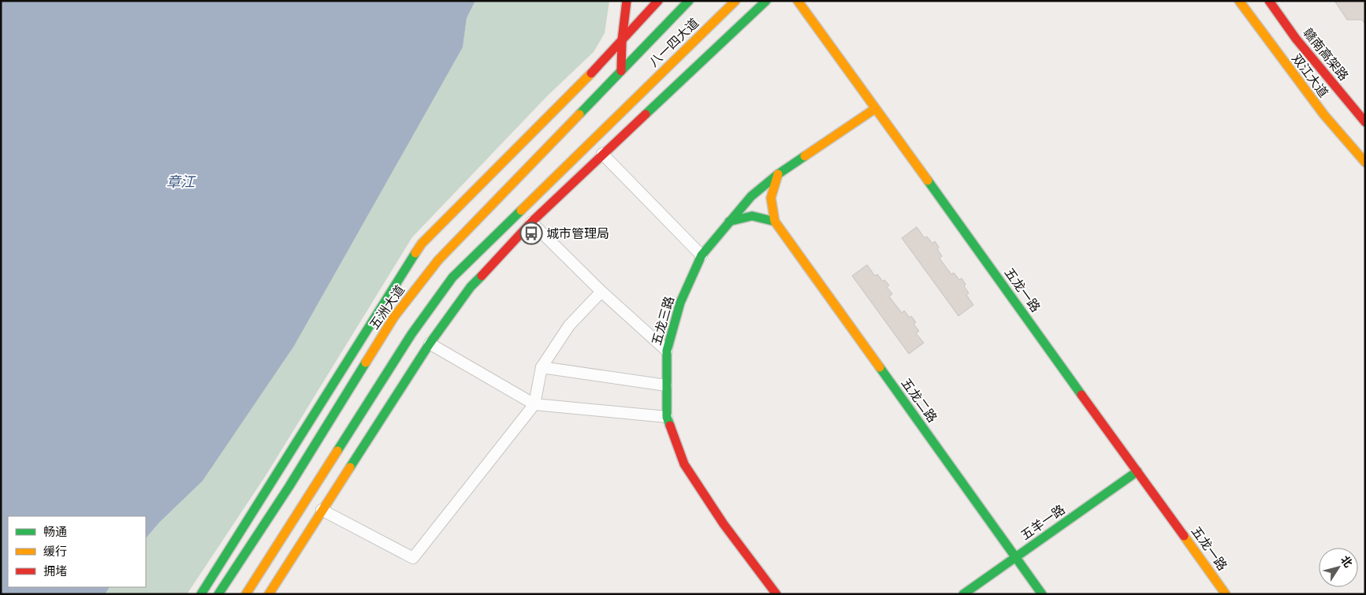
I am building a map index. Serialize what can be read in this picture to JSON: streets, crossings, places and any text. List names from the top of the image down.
{
  "streets": {
    "main road": [
      "八一四大道",
      "赣南高架路",
      "双江大道",
      "五龙一路",
      "五洲大道",
      "五龙三路",
      "五龙二路",
      "五羊一路"
    ]
  },
  "crossings": [
    ["八一四大道", "五洲大道"],
    ["五龙一路", "五龙三路"],
    ["五龙一路", "五羊一路"],
    ["五龙二路", "五羊一路"]
  ],
  "water": ["章江"],
  "places": {
    "bus stop": ["城市管理局"]
  },
  "legend": ["畅通", "缓行", "拥堵"],
  "north": "top right"
}
